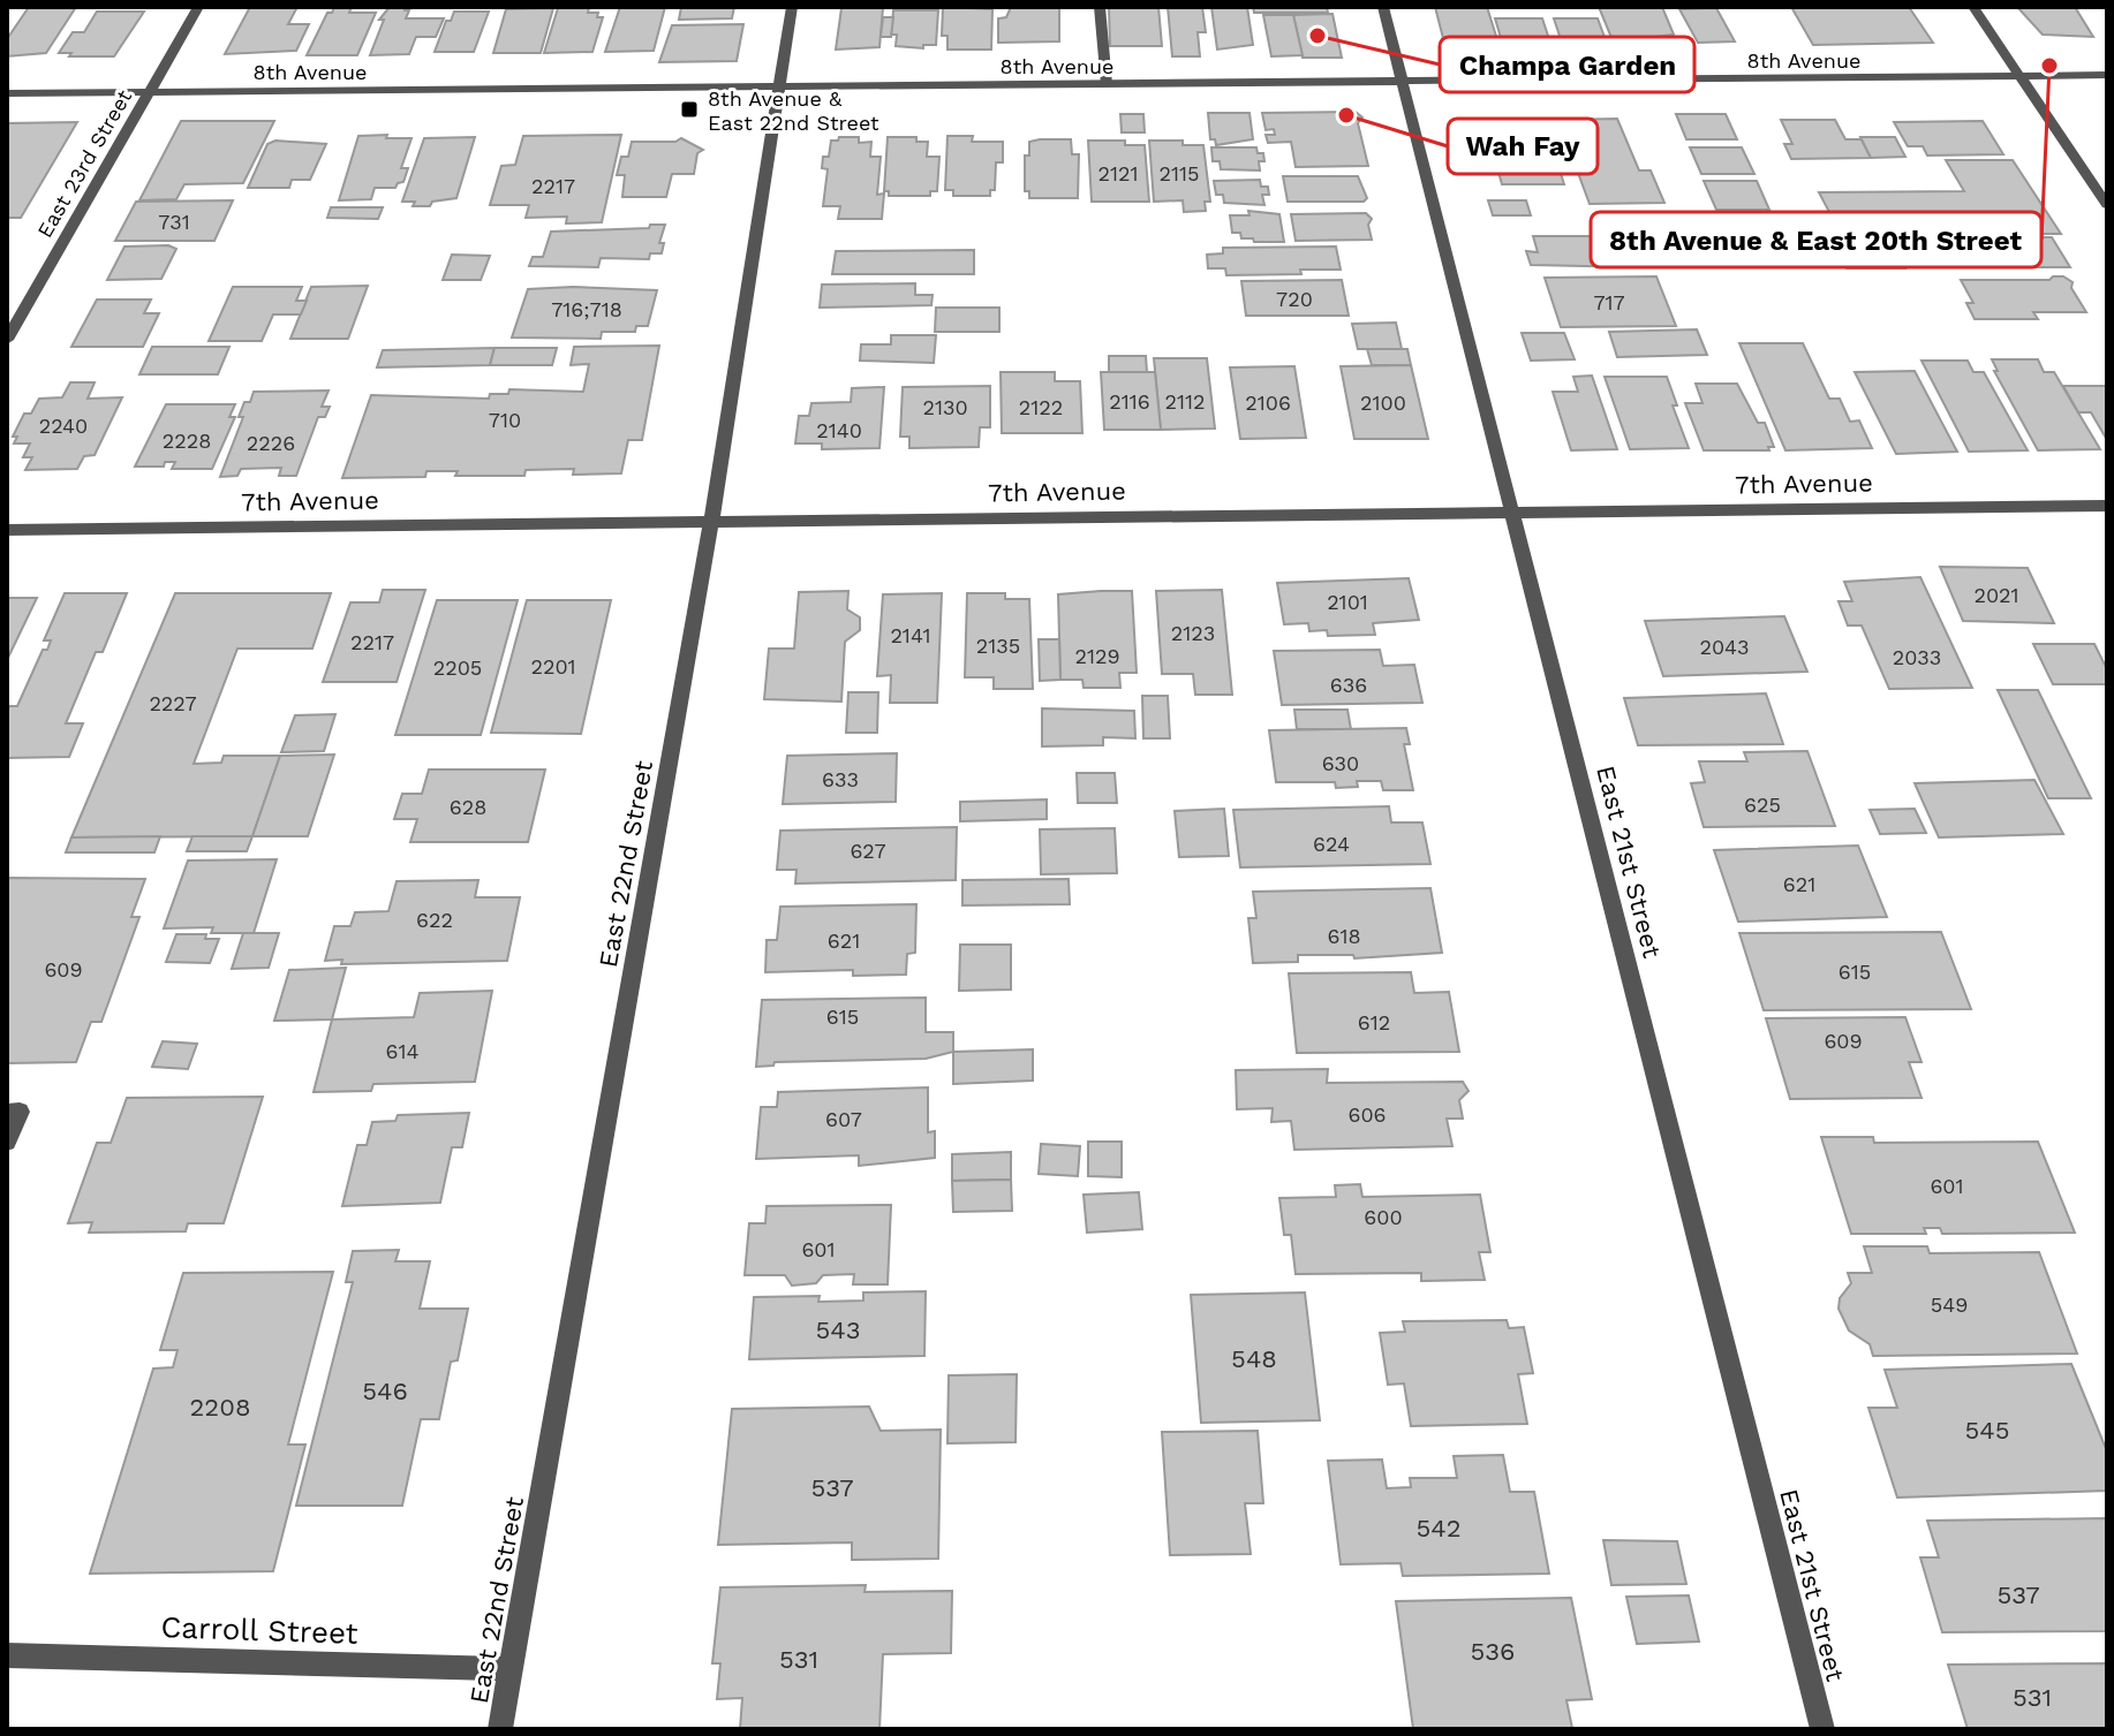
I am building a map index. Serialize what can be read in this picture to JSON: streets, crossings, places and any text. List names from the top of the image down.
{
  "streets": {
    "street": [
      "8th Avenue",
      "East 23rd Street",
      "7th Avenue",
      "East 21st Street",
      "East 22nd Street",
      "Carroll Street"
    ]
  },
  "crossings": [
    ["8th Avenue", "East 23rd Street"],
    ["8th Avenue", "East 21st Street"],
    ["8th Avenue", "East 22nd Street"],
    ["7th Avenue", "East 21st Street"],
    ["7th Avenue", "East 22nd Street"],
    ["East 22nd Street", "Carroll Street"]
  ],
  "places": {
    "other": ["Champa Garden", "8th Avenue & East 20th Street", "Wah Fay"],
    "transit": ["8th Avenue & East 22nd Street"]
  },
  "house_numbers": [
    "2121",
    "2115",
    "2217",
    "731",
    "720",
    "717",
    "716;718",
    "2116",
    "2112",
    "2106",
    "2100",
    "2130",
    "2122",
    "710",
    "2240",
    "2140",
    "2228",
    "2226",
    "2021",
    "2101",
    "2123",
    "2141",
    "2217",
    "2135",
    "2043",
    "2129",
    "2033",
    "2201",
    "2205",
    "636",
    "2227",
    "630",
    "633",
    "625",
    "628",
    "624",
    "627",
    "621",
    "622",
    "618",
    "621",
    "609",
    "615",
    "615",
    "612",
    "609",
    "614",
    "606",
    "607",
    "601",
    "600",
    "601",
    "549",
    "543",
    "548",
    "546",
    "2208",
    "545",
    "537",
    "542",
    "537",
    "536",
    "531",
    "531"
  ]
}
